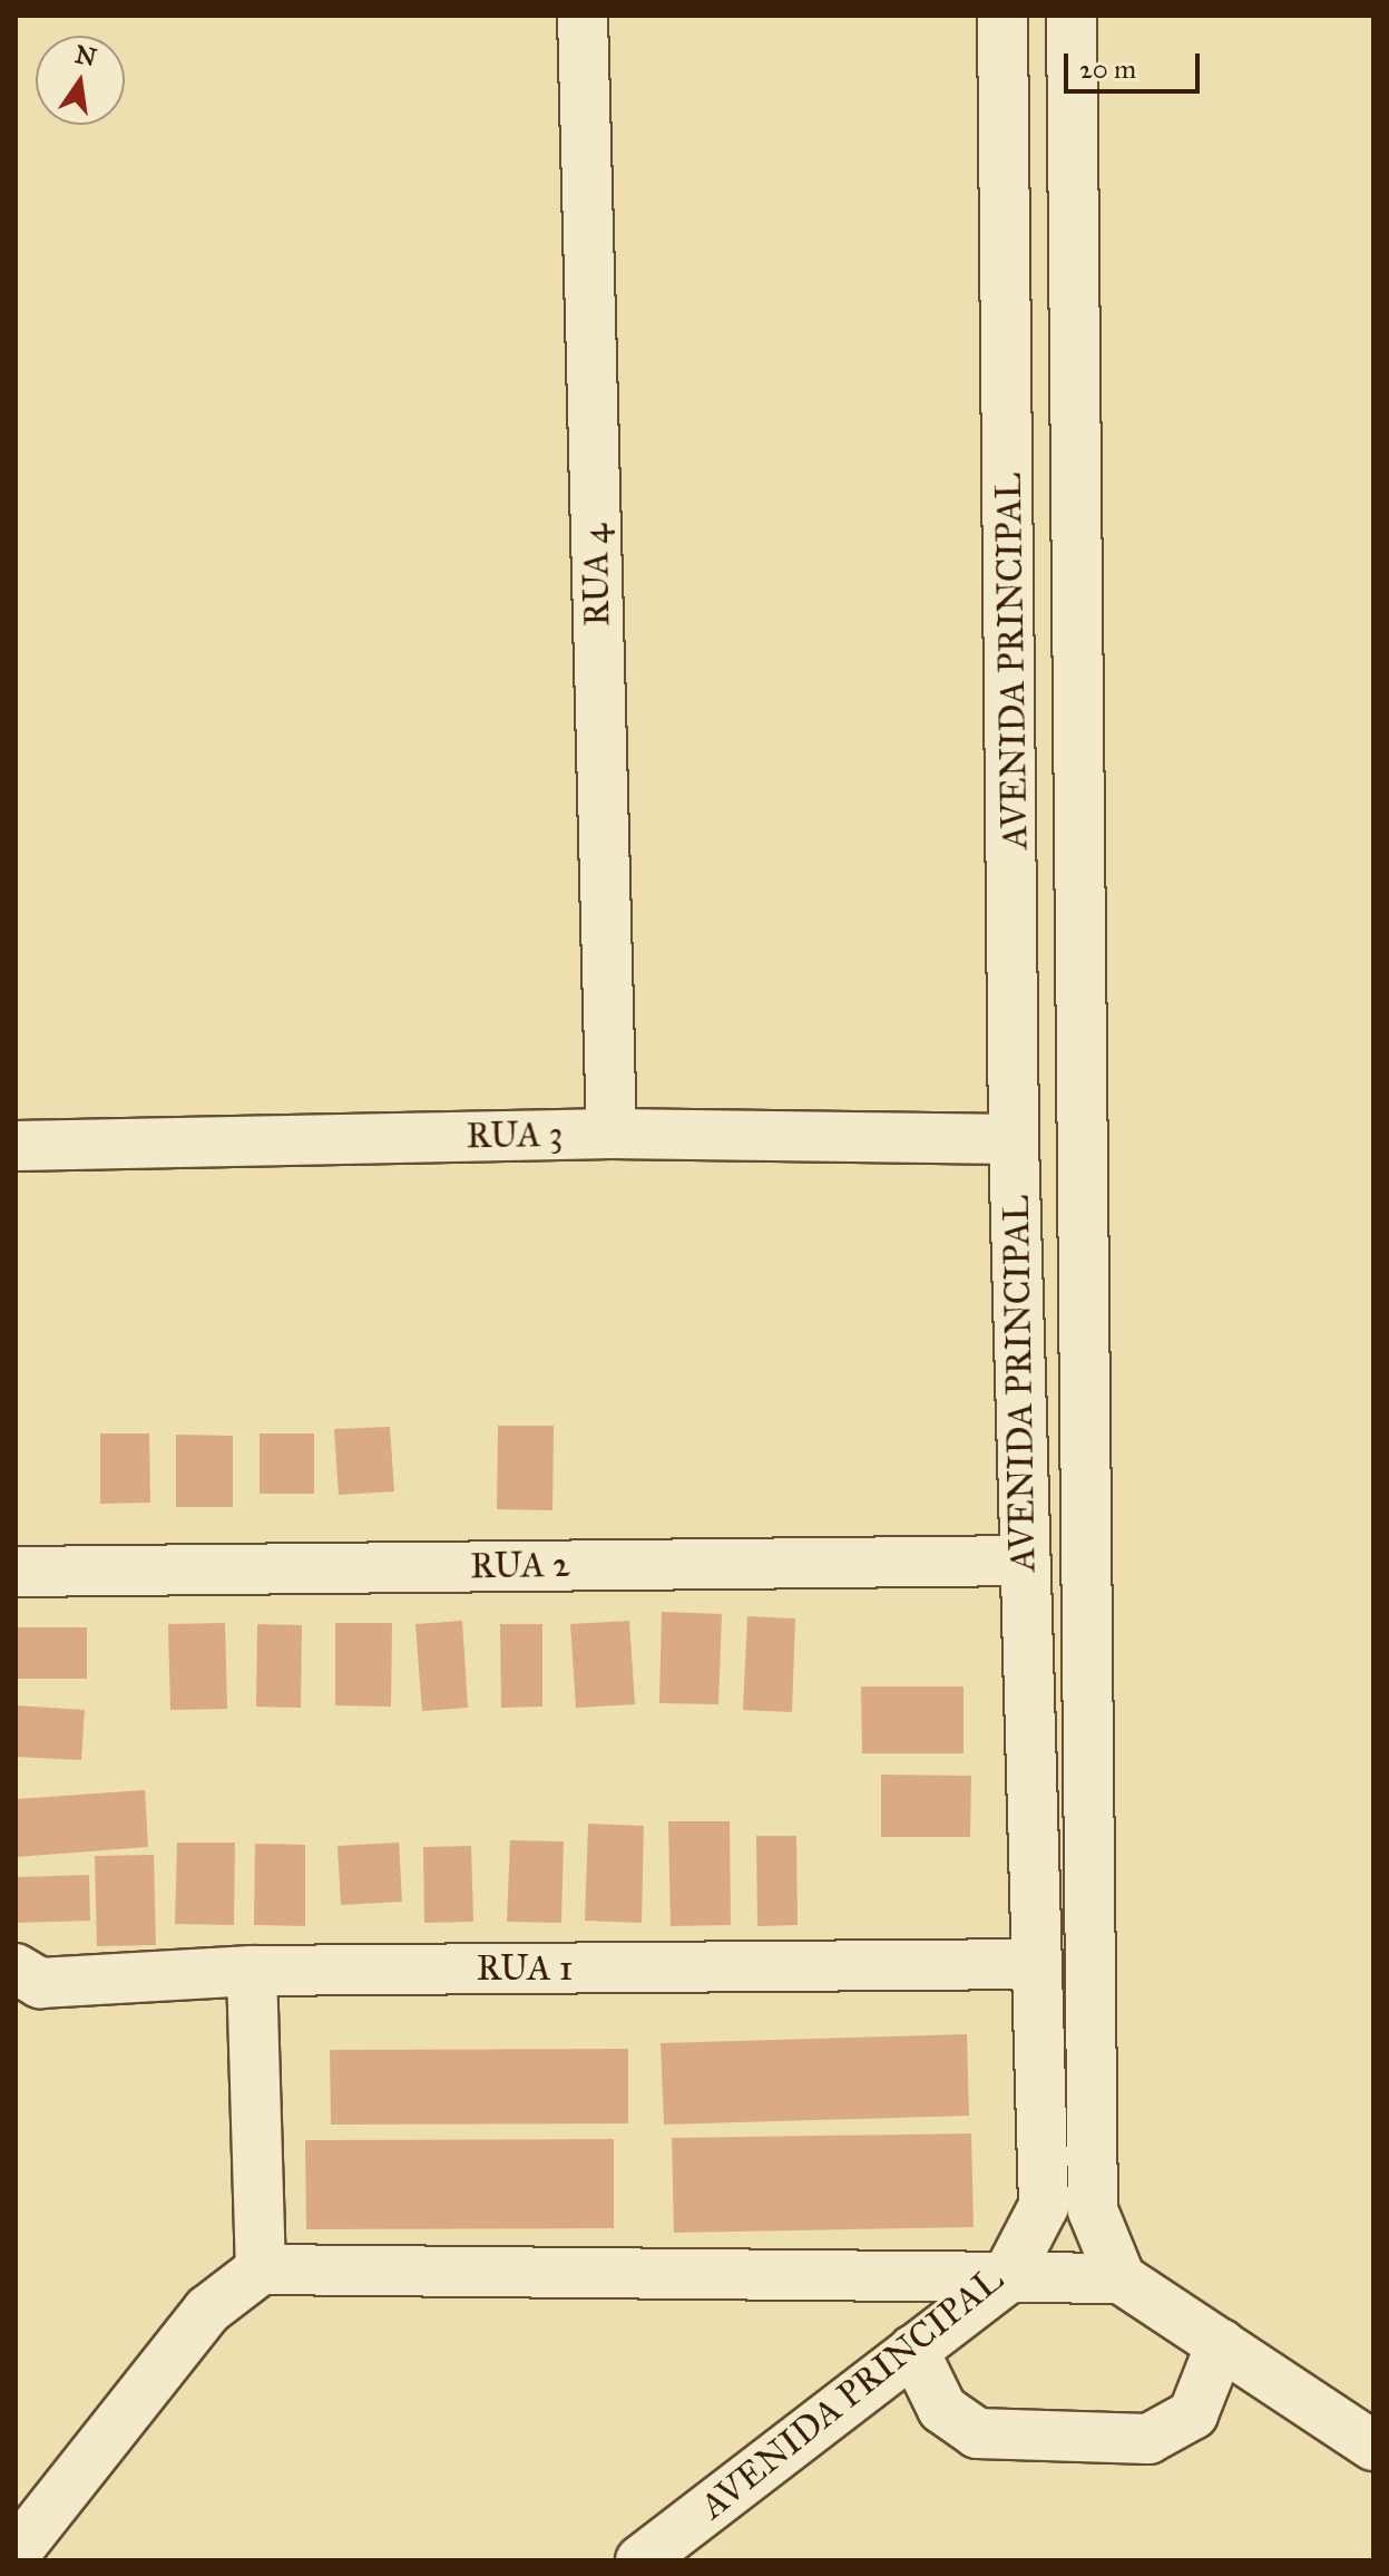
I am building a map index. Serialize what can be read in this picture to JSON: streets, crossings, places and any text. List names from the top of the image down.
{
  "streets": {
    "street": [
      "RUA 4",
      "AVENIDA PRINCIPAL",
      "RUA 3",
      "RUA 2",
      "RUA 1"
    ]
  },
  "crossings": [
    ["RUA 4", "RUA 3"],
    ["AVENIDA PRINCIPAL", "RUA 3"],
    ["AVENIDA PRINCIPAL", "RUA 2"],
    ["AVENIDA PRINCIPAL", "RUA 1"]
  ],
  "scale_bar": "20 m",
  "north": "top"
}
